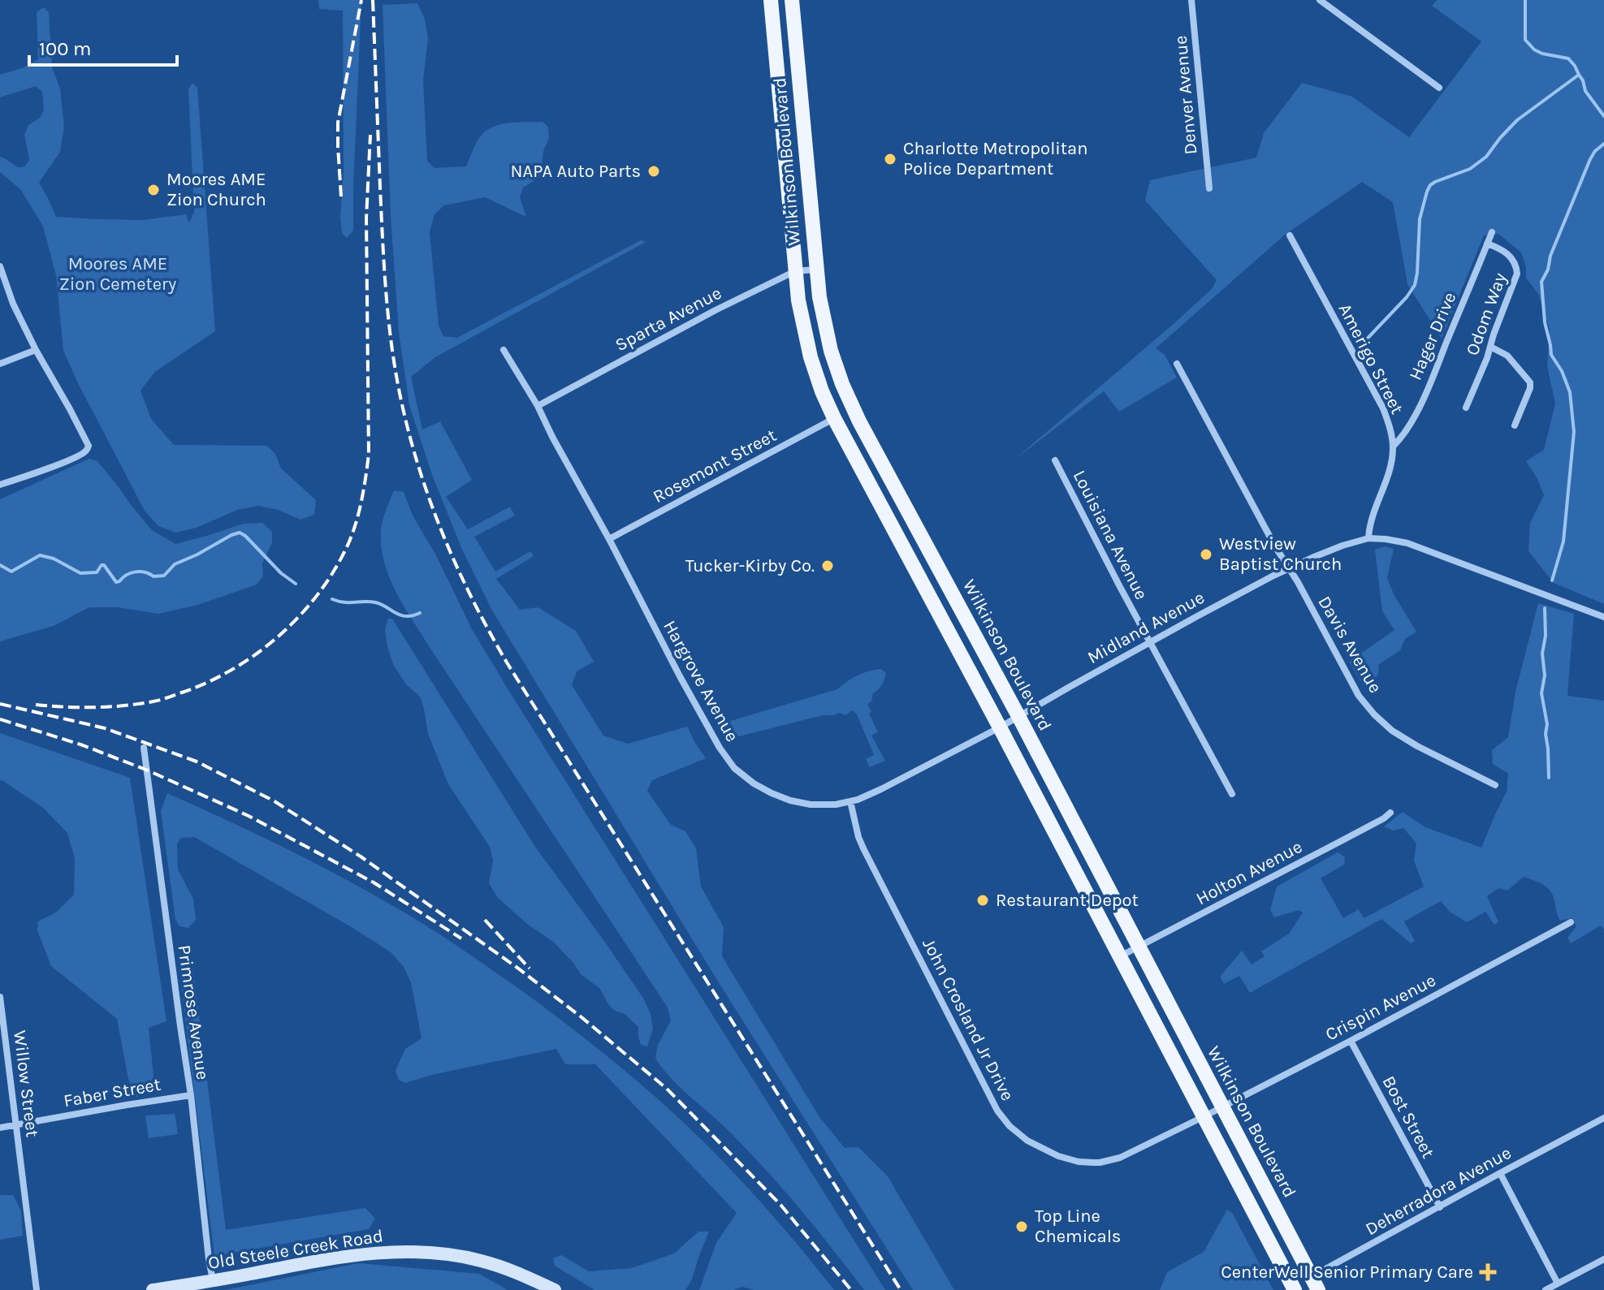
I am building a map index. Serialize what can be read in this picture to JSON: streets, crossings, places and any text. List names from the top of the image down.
{
  "streets": {
    "main road": ["Wilkinson Boulevard", "Old Steele Creek Road"],
    "street": [
      "Denver Avenue",
      "Odom Way",
      "Sparta Avenue",
      "Hager Drive",
      "Amerigo Street",
      "Rosemont Street",
      "Louisiana Avenue",
      "Midland Avenue",
      "Davis Avenue",
      "Hargrove Avenue",
      "Holton Avenue",
      "Crispin Avenue",
      "Primrose Avenue",
      "John Crosland Jr Drive",
      "Willow Street",
      "Faber Street",
      "Bost Street",
      "Deherradora Avenue"
    ]
  },
  "crossings": [
    ["Wilkinson Boulevard", "Sparta Avenue"],
    ["Wilkinson Boulevard", "Rosemont Street"],
    ["Wilkinson Boulevard", "Midland Avenue"],
    ["Wilkinson Boulevard", "Hargrove Avenue"],
    ["Wilkinson Boulevard", "Holton Avenue"],
    ["Wilkinson Boulevard", "Crispin Avenue"],
    ["Wilkinson Boulevard", "John Crosland Jr Drive"],
    ["Wilkinson Boulevard", "Deherradora Avenue"],
    ["Odom Way", "Hager Drive"],
    ["Sparta Avenue", "Hargrove Avenue"],
    ["Hager Drive", "Amerigo Street"],
    ["Amerigo Street", "Midland Avenue"],
    ["Rosemont Street", "Hargrove Avenue"],
    ["Louisiana Avenue", "Midland Avenue"],
    ["Midland Avenue", "Davis Avenue"],
    ["Midland Avenue", "Hargrove Avenue"],
    ["Hargrove Avenue", "John Crosland Jr Drive"],
    ["Crispin Avenue", "John Crosland Jr Drive"],
    ["Crispin Avenue", "Bost Street"],
    ["Primrose Avenue", "Faber Street"],
    ["Primrose Avenue", "Old Steele Creek Road"],
    ["Willow Street", "Faber Street"],
    ["Bost Street", "Deherradora Avenue"]
  ],
  "parks": ["Moores AME Zion Cemetery"],
  "places": {
    "other": [
      "Charlotte Metropolitan Police Department",
      "NAPA Auto Parts",
      "Moores AME Zion Church",
      "Westview Baptist Church",
      "Tucker-Kirby Co.",
      "Restaurant Depot",
      "Top Line Chemicals"
    ],
    "health": ["CenterWell Senior Primary Care"]
  },
  "scale_bar": "100 m"
}
